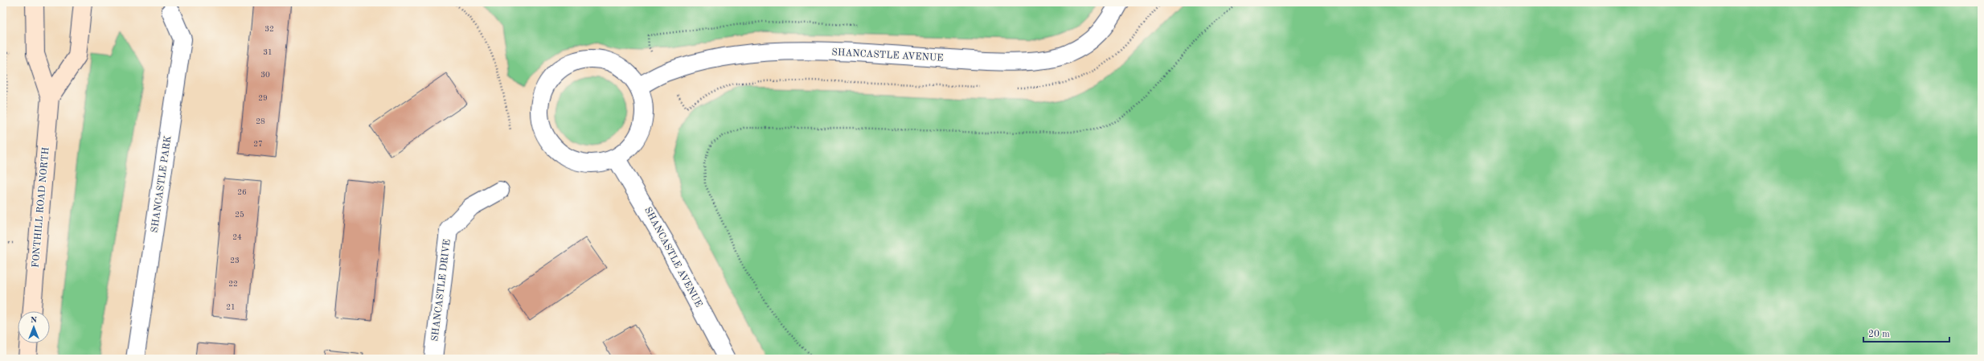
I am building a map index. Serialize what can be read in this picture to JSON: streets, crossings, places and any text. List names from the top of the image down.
{
  "streets": {
    "main road": ["FONTHILL ROAD NORTH"],
    "street": ["SHANCASTLE AVENUE", "SHANCASTLE PARK", "SHANCASTLE DRIVE"]
  },
  "house_numbers": [
    "32",
    "31",
    "30",
    "29",
    "28",
    "27",
    "26",
    "25",
    "24",
    "23",
    "22",
    "21"
  ],
  "scale_bar": "20 m",
  "north": "top"
}
